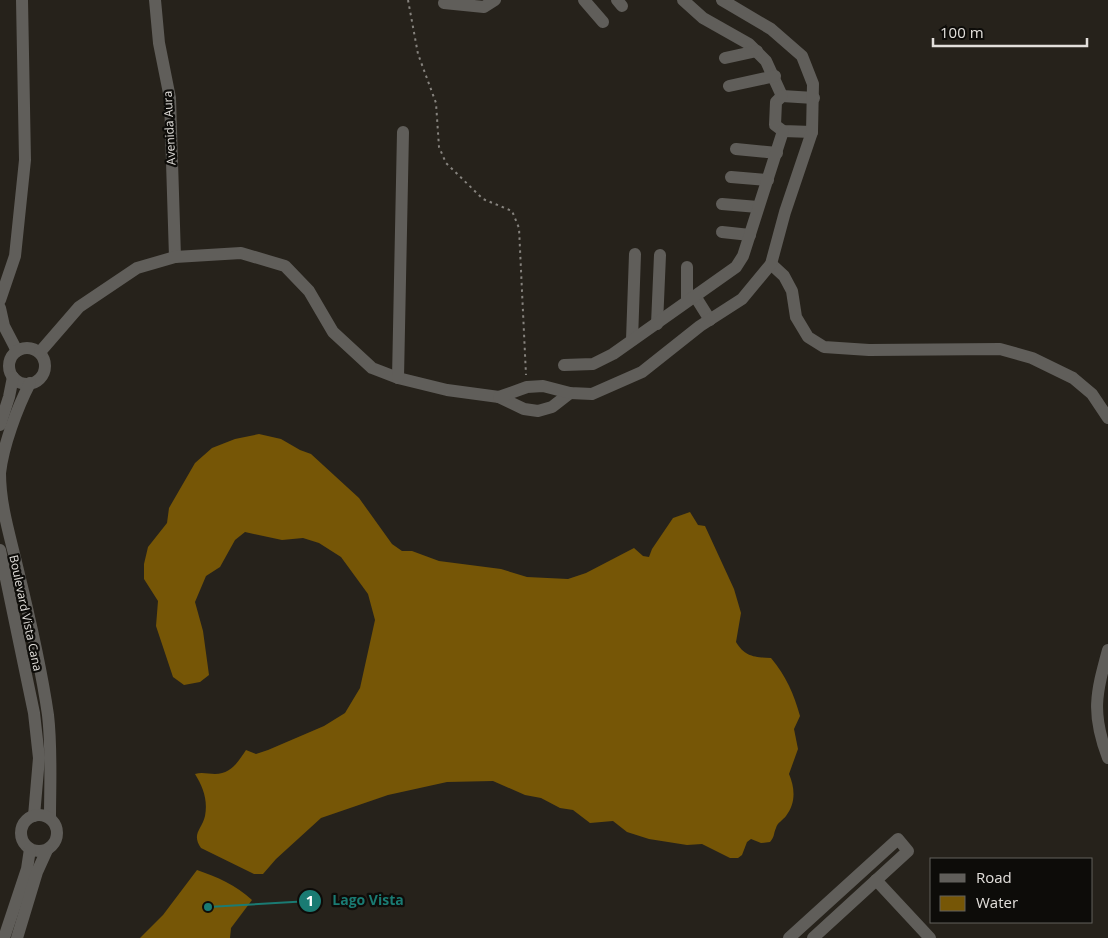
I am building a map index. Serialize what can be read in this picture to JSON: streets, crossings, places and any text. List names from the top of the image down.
{
  "streets": {
    "street": ["Avenida Aura", "Boulevard Vista Cana"]
  },
  "places": ["Lago Vista"],
  "legend": ["Road", "Water"],
  "scale_bar": "100 m"
}
